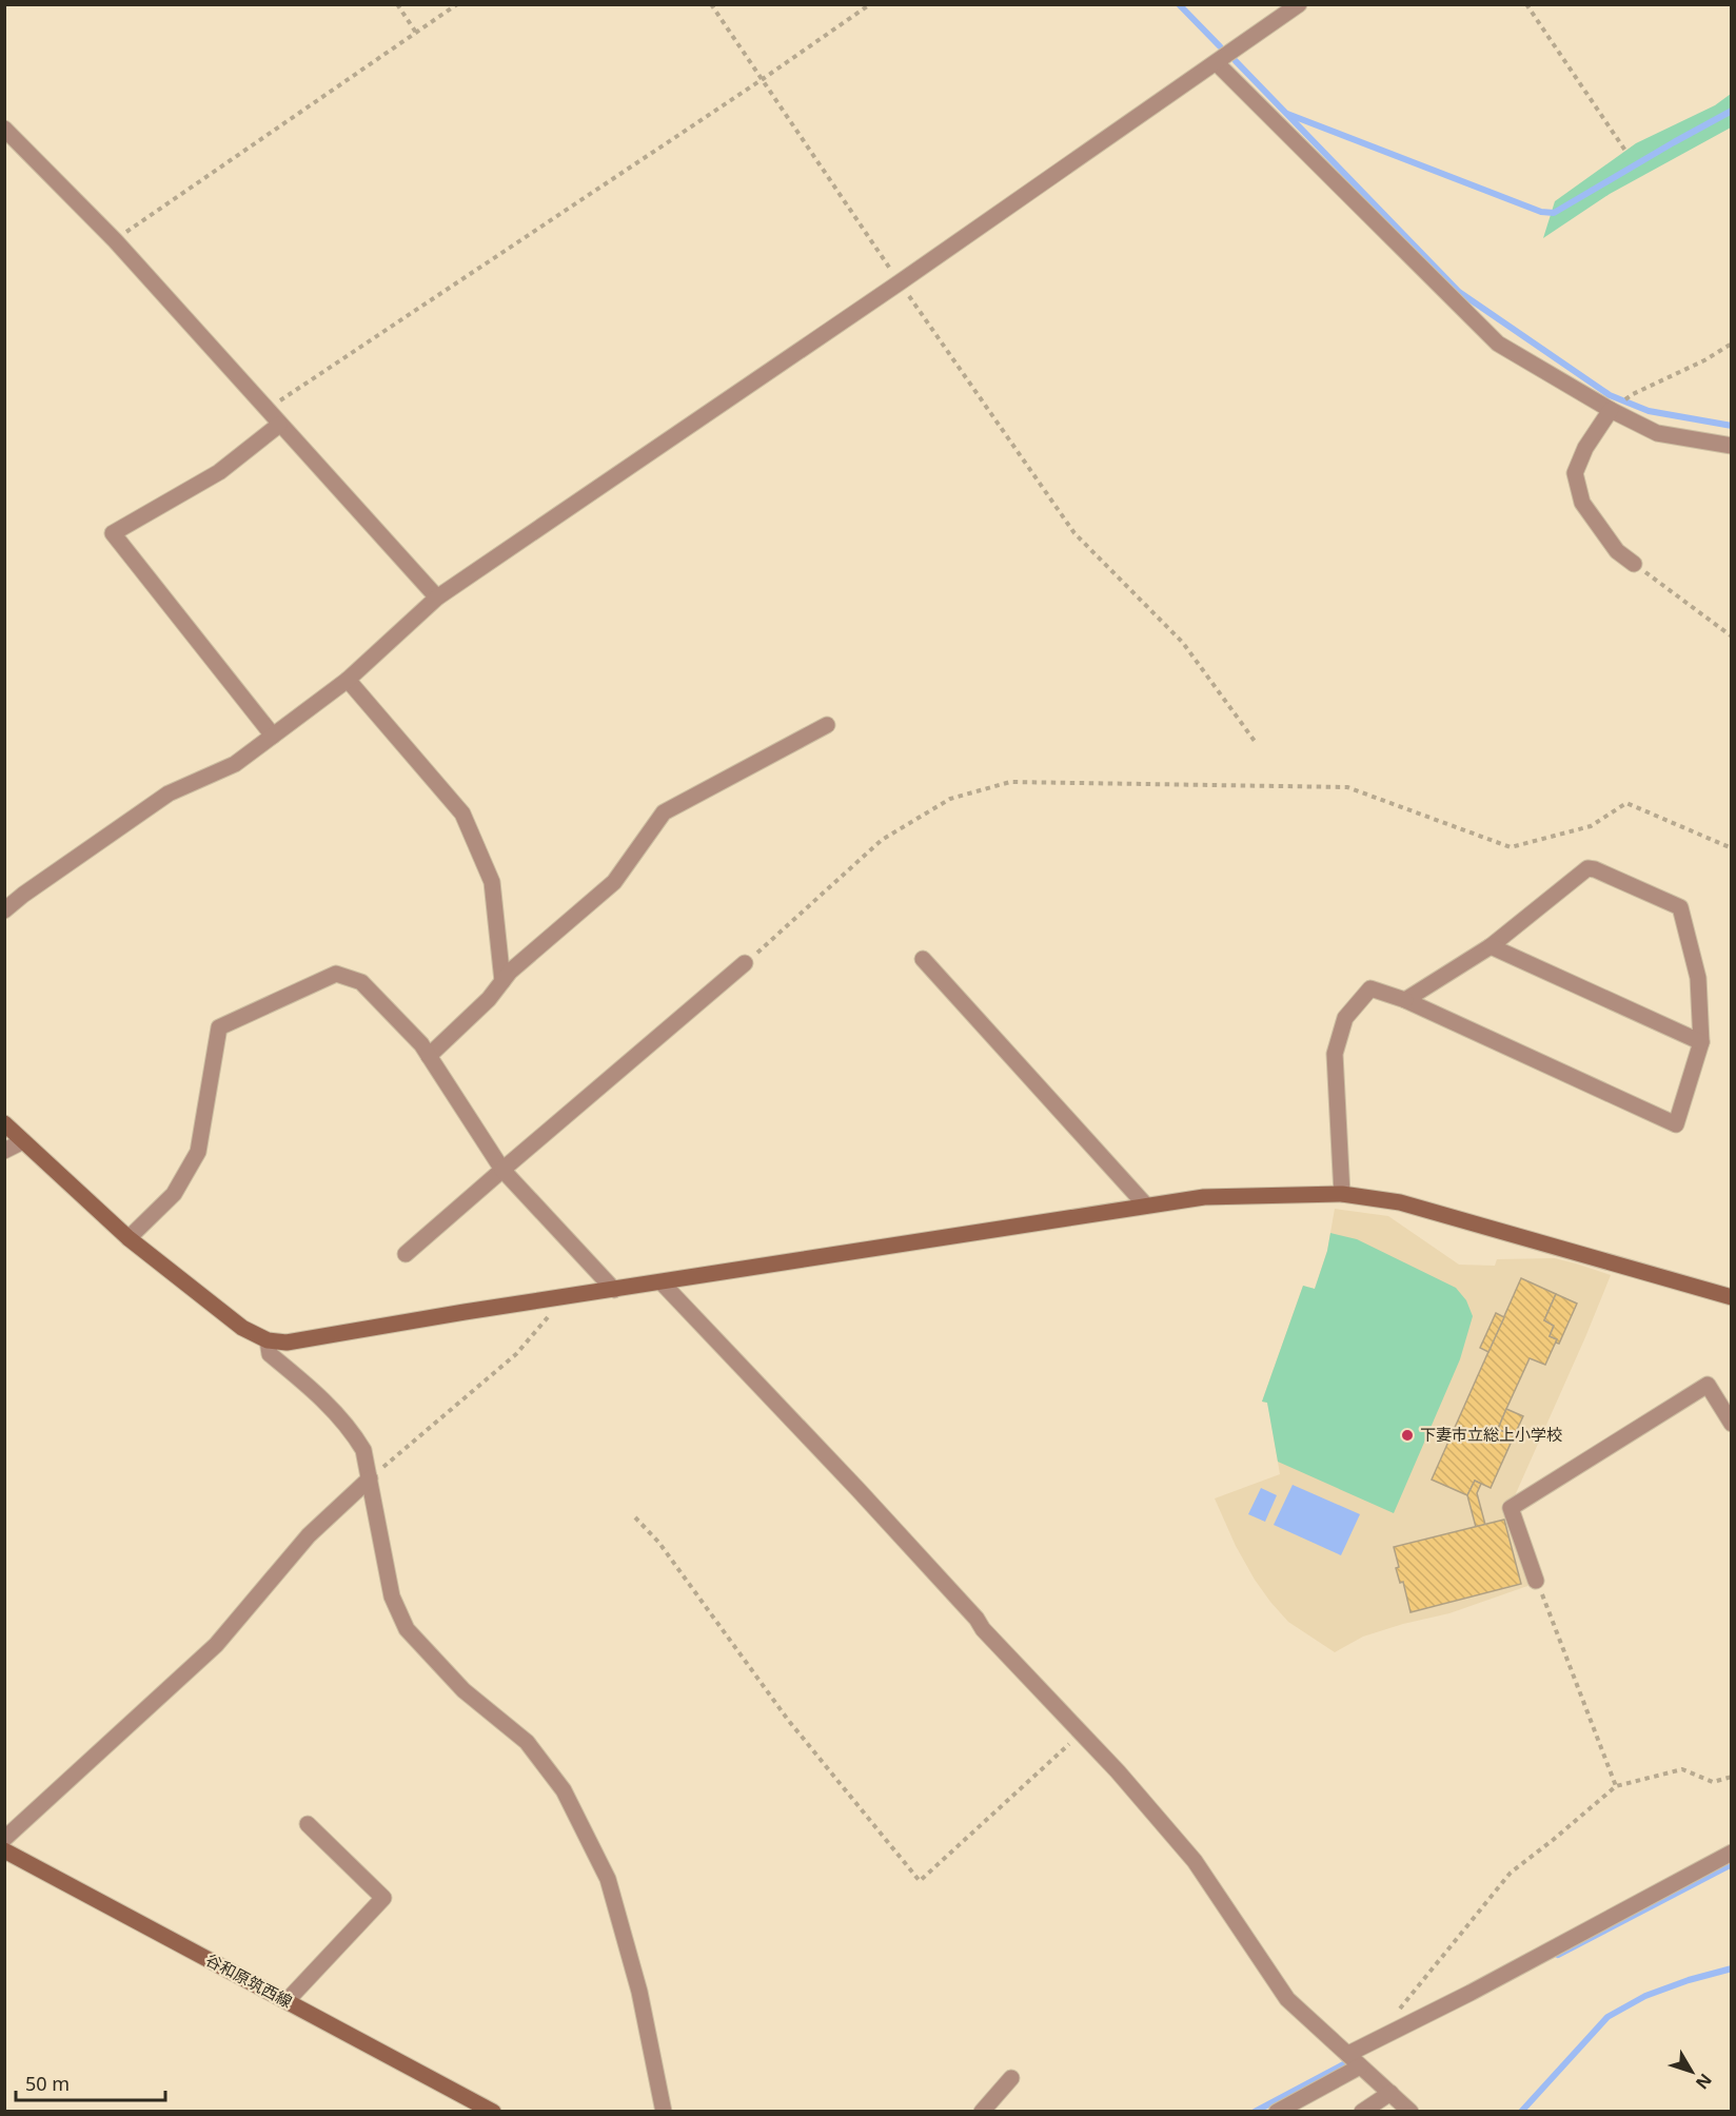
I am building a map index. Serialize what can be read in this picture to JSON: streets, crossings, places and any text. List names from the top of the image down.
{
  "streets": {
    "street": ["谷和原筑西線"]
  },
  "places": ["下妻市立総上小学校"],
  "scale_bar": "50 m",
  "north": "bottom right"
}
